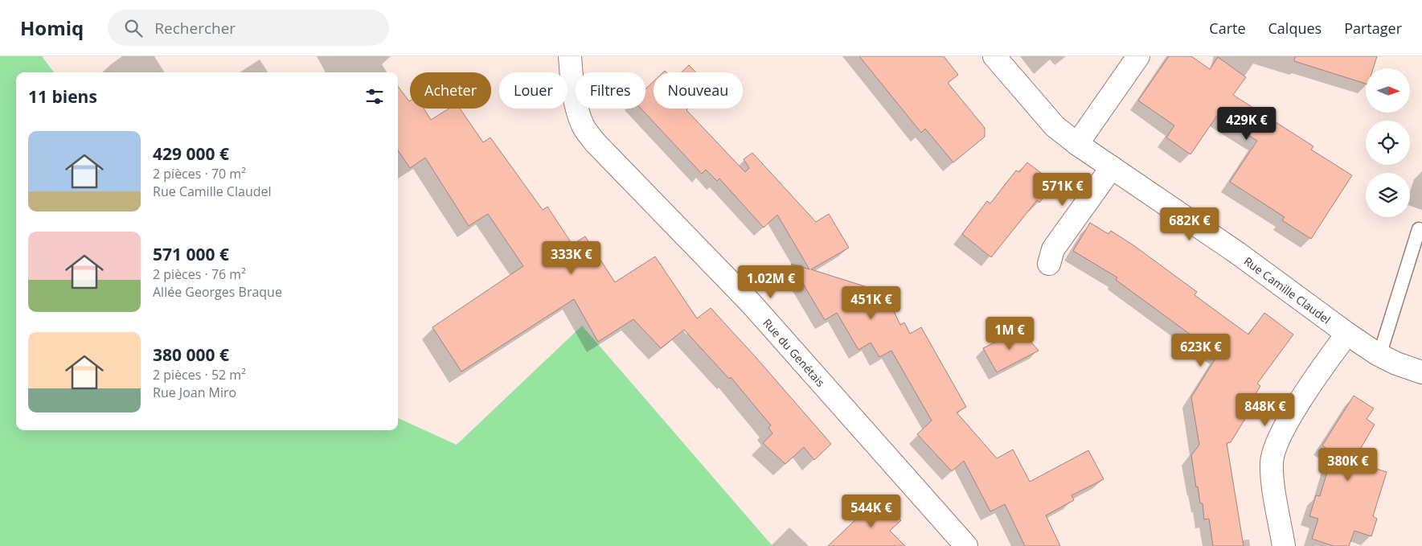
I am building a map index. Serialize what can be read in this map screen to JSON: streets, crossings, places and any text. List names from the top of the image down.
{
  "streets": {
    "street": ["Rue Camille Claudel", "Rue du Genétais"]
  },
  "north": "right",
  "page": {
    "header": "Homiq",
    "search": "Rechercher",
    "nav": ["Carte", "Calques", "Partager"],
    "chip": [
      "Acheter",
      "Louer",
      "Filtres",
      "Nouveau"
    ],
    "heading": "11 biens",
    "price": [
      "429K €",
      "571K €",
      "682K €",
      "333K €",
      "1.02M €",
      "451K €",
      "1M €",
      "623K €",
      "848K €",
      "380K €",
      "544K €"
    ],
    "list": [
      {
        "name": "429 000 €",
        "note": "2 pièces · 70 m² · Rue Camille Claudel"
      },
      {
        "name": "571 000 €",
        "note": "2 pièces · 76 m² · Allée Georges Braque"
      },
      {
        "name": "380 000 €",
        "note": "2 pièces · 52 m² · Rue Joan Miro"
      }
    ]
  }
}
